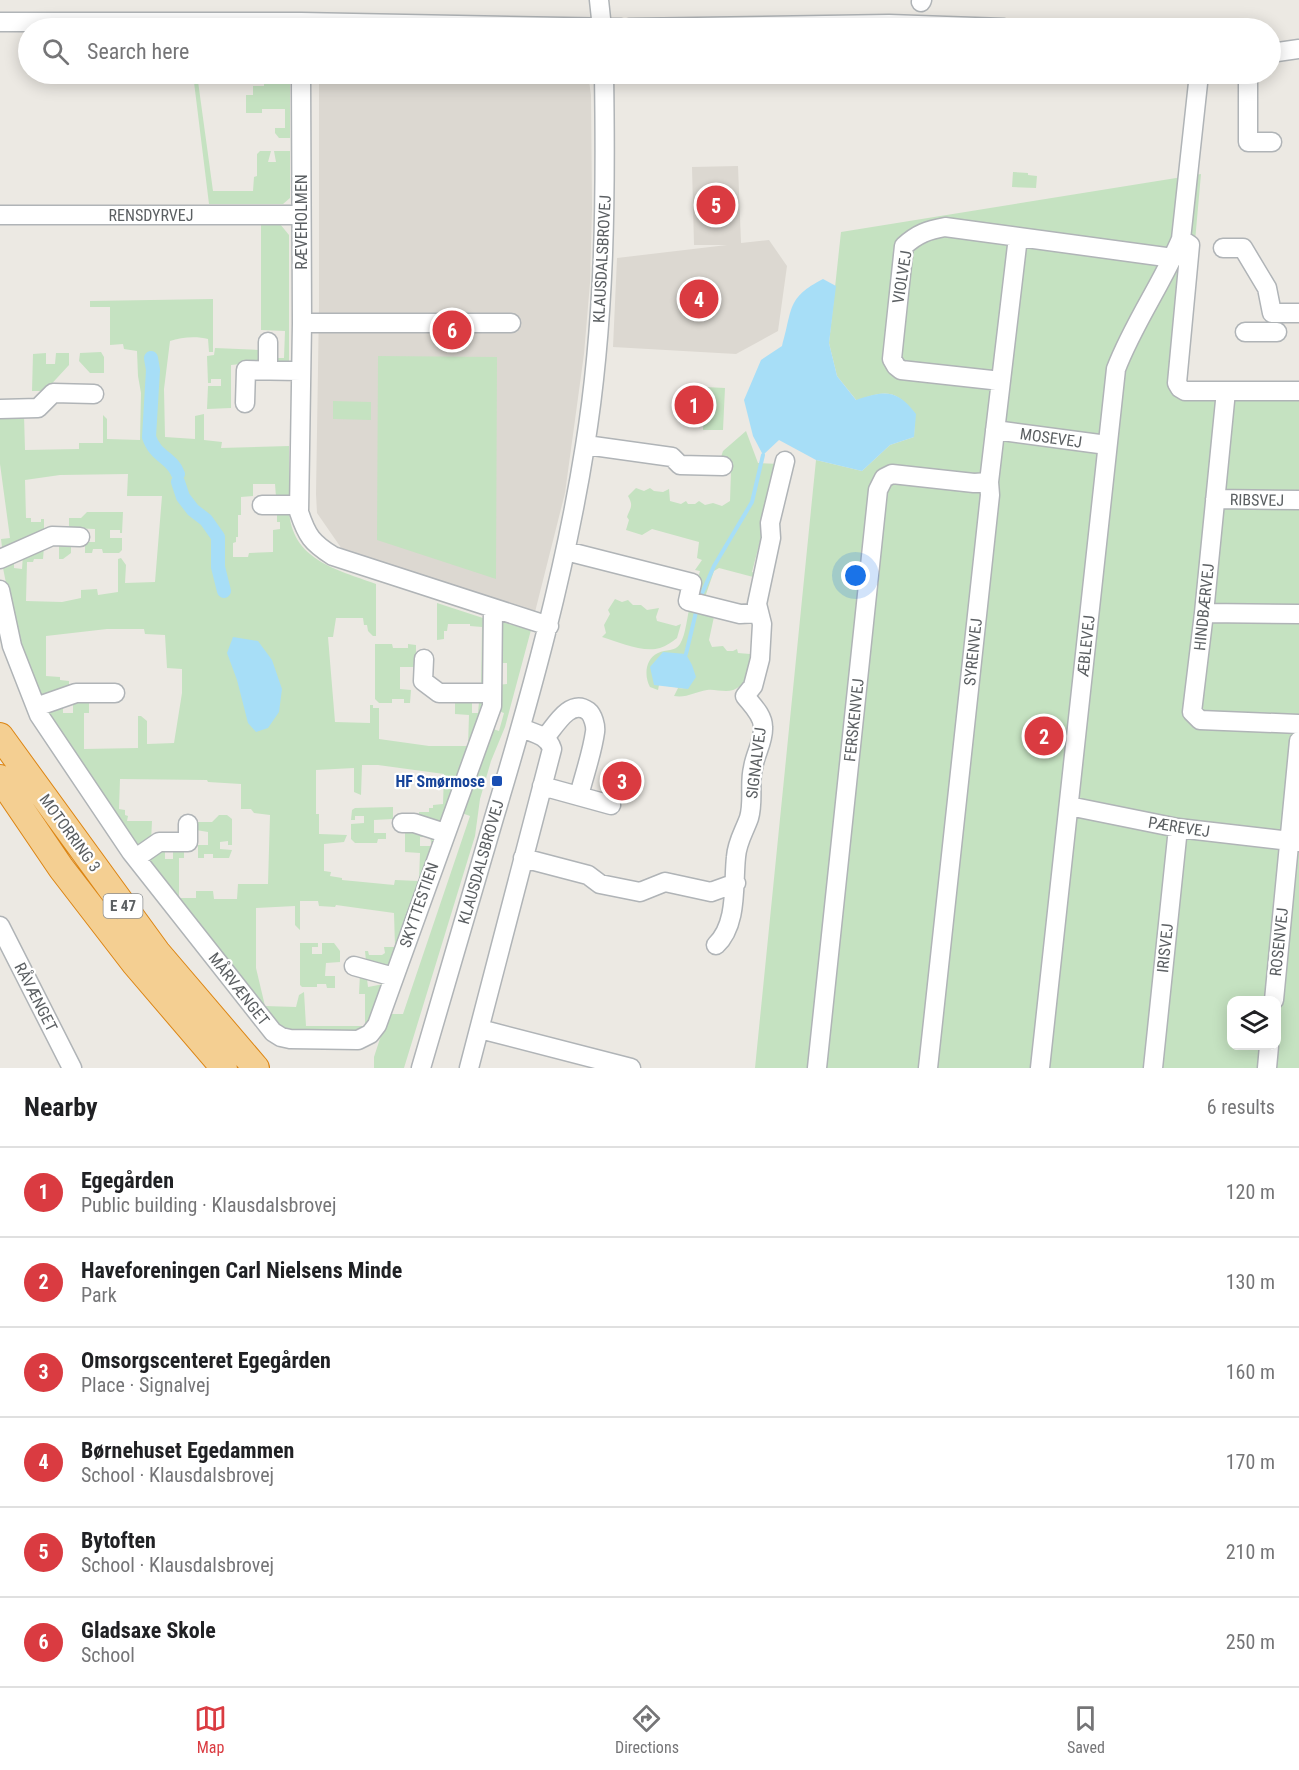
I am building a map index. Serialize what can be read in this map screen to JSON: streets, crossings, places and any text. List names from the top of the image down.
{
  "streets": {
    "highway": ["MOTORRING 3", "E 47"],
    "street": [
      "RENSDYRVEJ",
      "RÆVEHOLMEN",
      "KLAUSDALSBROVEJ",
      "VIOLVEJ",
      "MOSEVEJ",
      "RIBSVEJ",
      "HINDBÆRVEJ",
      "ÆBLEVEJ",
      "SYRENVEJ",
      "FERSKENVEJ",
      "SIGNALVEJ",
      "PÆREVEJ",
      "SKYTTESTIEN",
      "ROSENVEJ",
      "IRISVEJ",
      "MÅRVÆNGET",
      "RÅVÆNGET"
    ]
  },
  "crossings": [
    ["RENSDYRVEJ", "RÆVEHOLMEN"],
    ["RÆVEHOLMEN", "KLAUSDALSBROVEJ"],
    ["RÆVEHOLMEN", "SKYTTESTIEN"],
    ["VIOLVEJ", "ÆBLEVEJ"],
    ["VIOLVEJ", "SYRENVEJ"],
    ["MOSEVEJ", "ÆBLEVEJ"],
    ["MOSEVEJ", "SYRENVEJ"],
    ["RIBSVEJ", "HINDBÆRVEJ"],
    ["ÆBLEVEJ", "PÆREVEJ"],
    ["SYRENVEJ", "FERSKENVEJ"],
    ["PÆREVEJ", "ROSENVEJ"],
    ["PÆREVEJ", "IRISVEJ"],
    ["SKYTTESTIEN", "MÅRVÆNGET"]
  ],
  "places": {
    "transit": ["HF Smørmose"]
  },
  "page": {
    "search": "Search here",
    "pins": [
      "5",
      "4",
      "6",
      "1",
      "2",
      "3"
    ],
    "heading": ["Nearby", "6 results"],
    "list": [
      {
        "mark": "1",
        "name": "Egegården",
        "note": "Public building · Klausdalsbrovej",
        "value": "120 m"
      },
      {
        "mark": "2",
        "name": "Haveforeningen Carl Nielsens Minde",
        "note": "Park",
        "value": "130 m"
      },
      {
        "mark": "3",
        "name": "Omsorgscenteret Egegården",
        "note": "Place · Signalvej",
        "value": "160 m"
      },
      {
        "mark": "4",
        "name": "Børnehuset Egedammen",
        "note": "School · Klausdalsbrovej",
        "value": "170 m"
      },
      {
        "mark": "5",
        "name": "Bytoften",
        "note": "School · Klausdalsbrovej",
        "value": "210 m"
      },
      {
        "mark": "6",
        "name": "Gladsaxe Skole",
        "note": "School",
        "value": "250 m"
      }
    ],
    "nav": ["Map", "Directions", "Saved"]
  }
}
